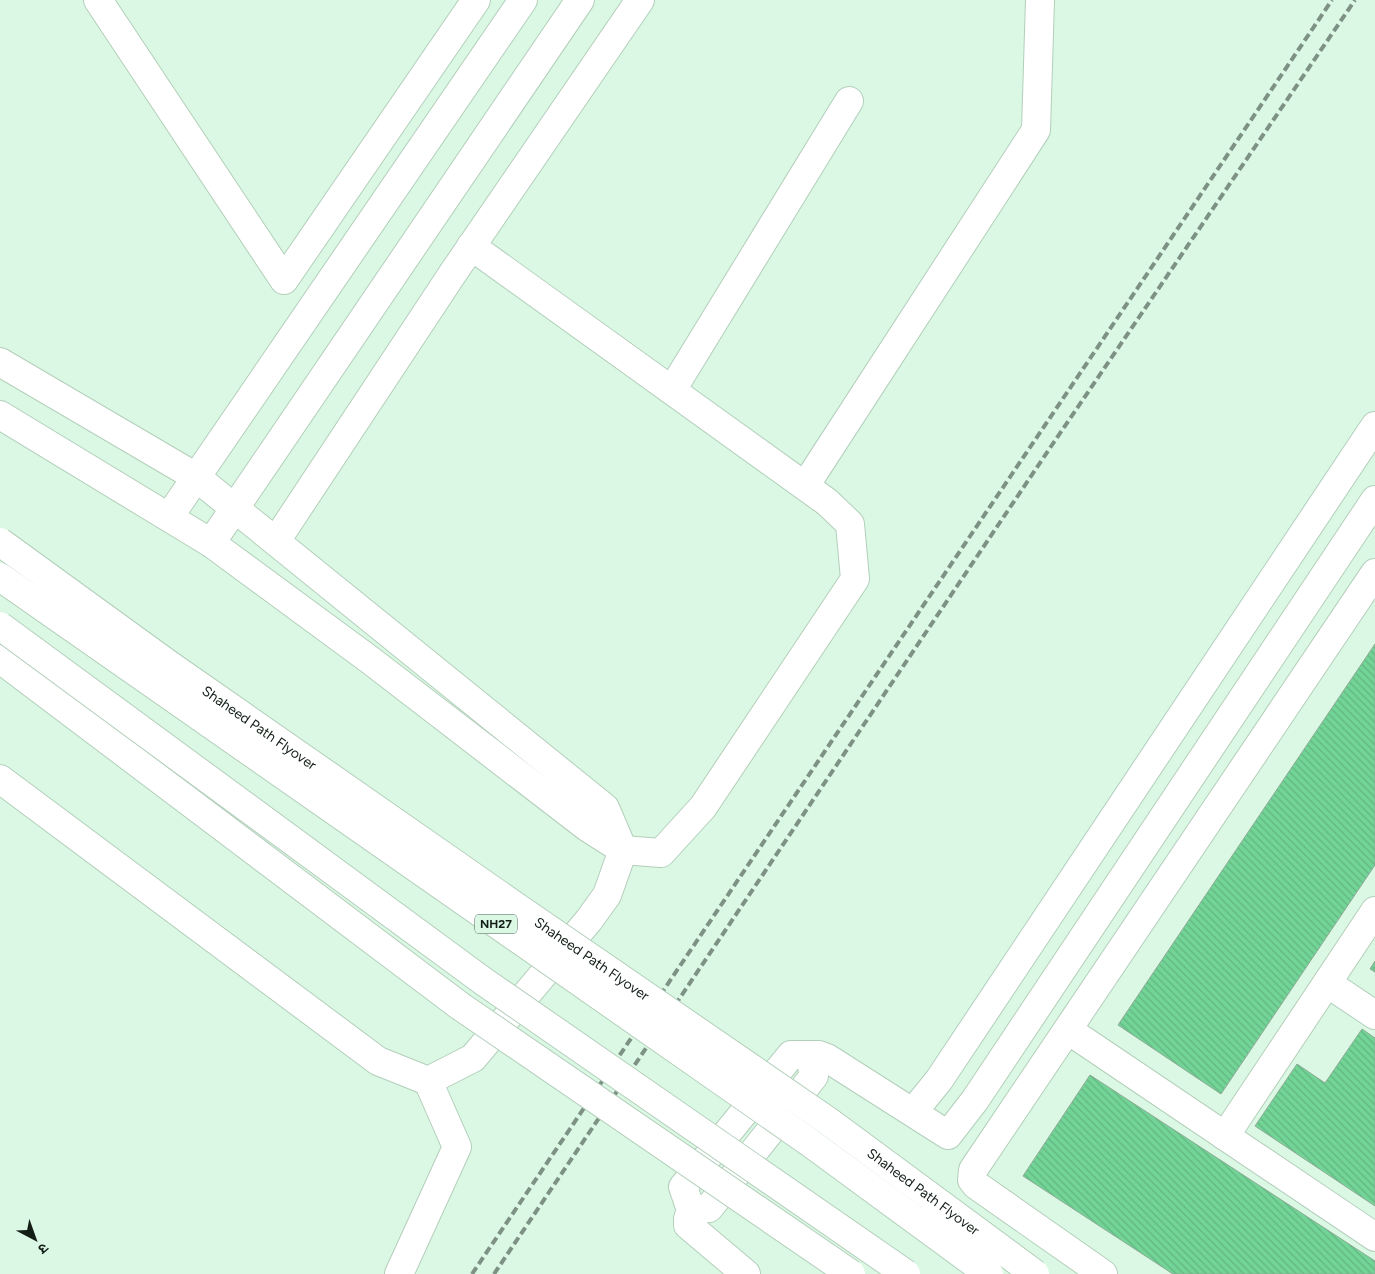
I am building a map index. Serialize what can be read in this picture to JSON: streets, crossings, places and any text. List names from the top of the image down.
{
  "streets": {
    "main road": ["Shaheed Path Flyover", "NH27"]
  },
  "north": "bottom right"
}
